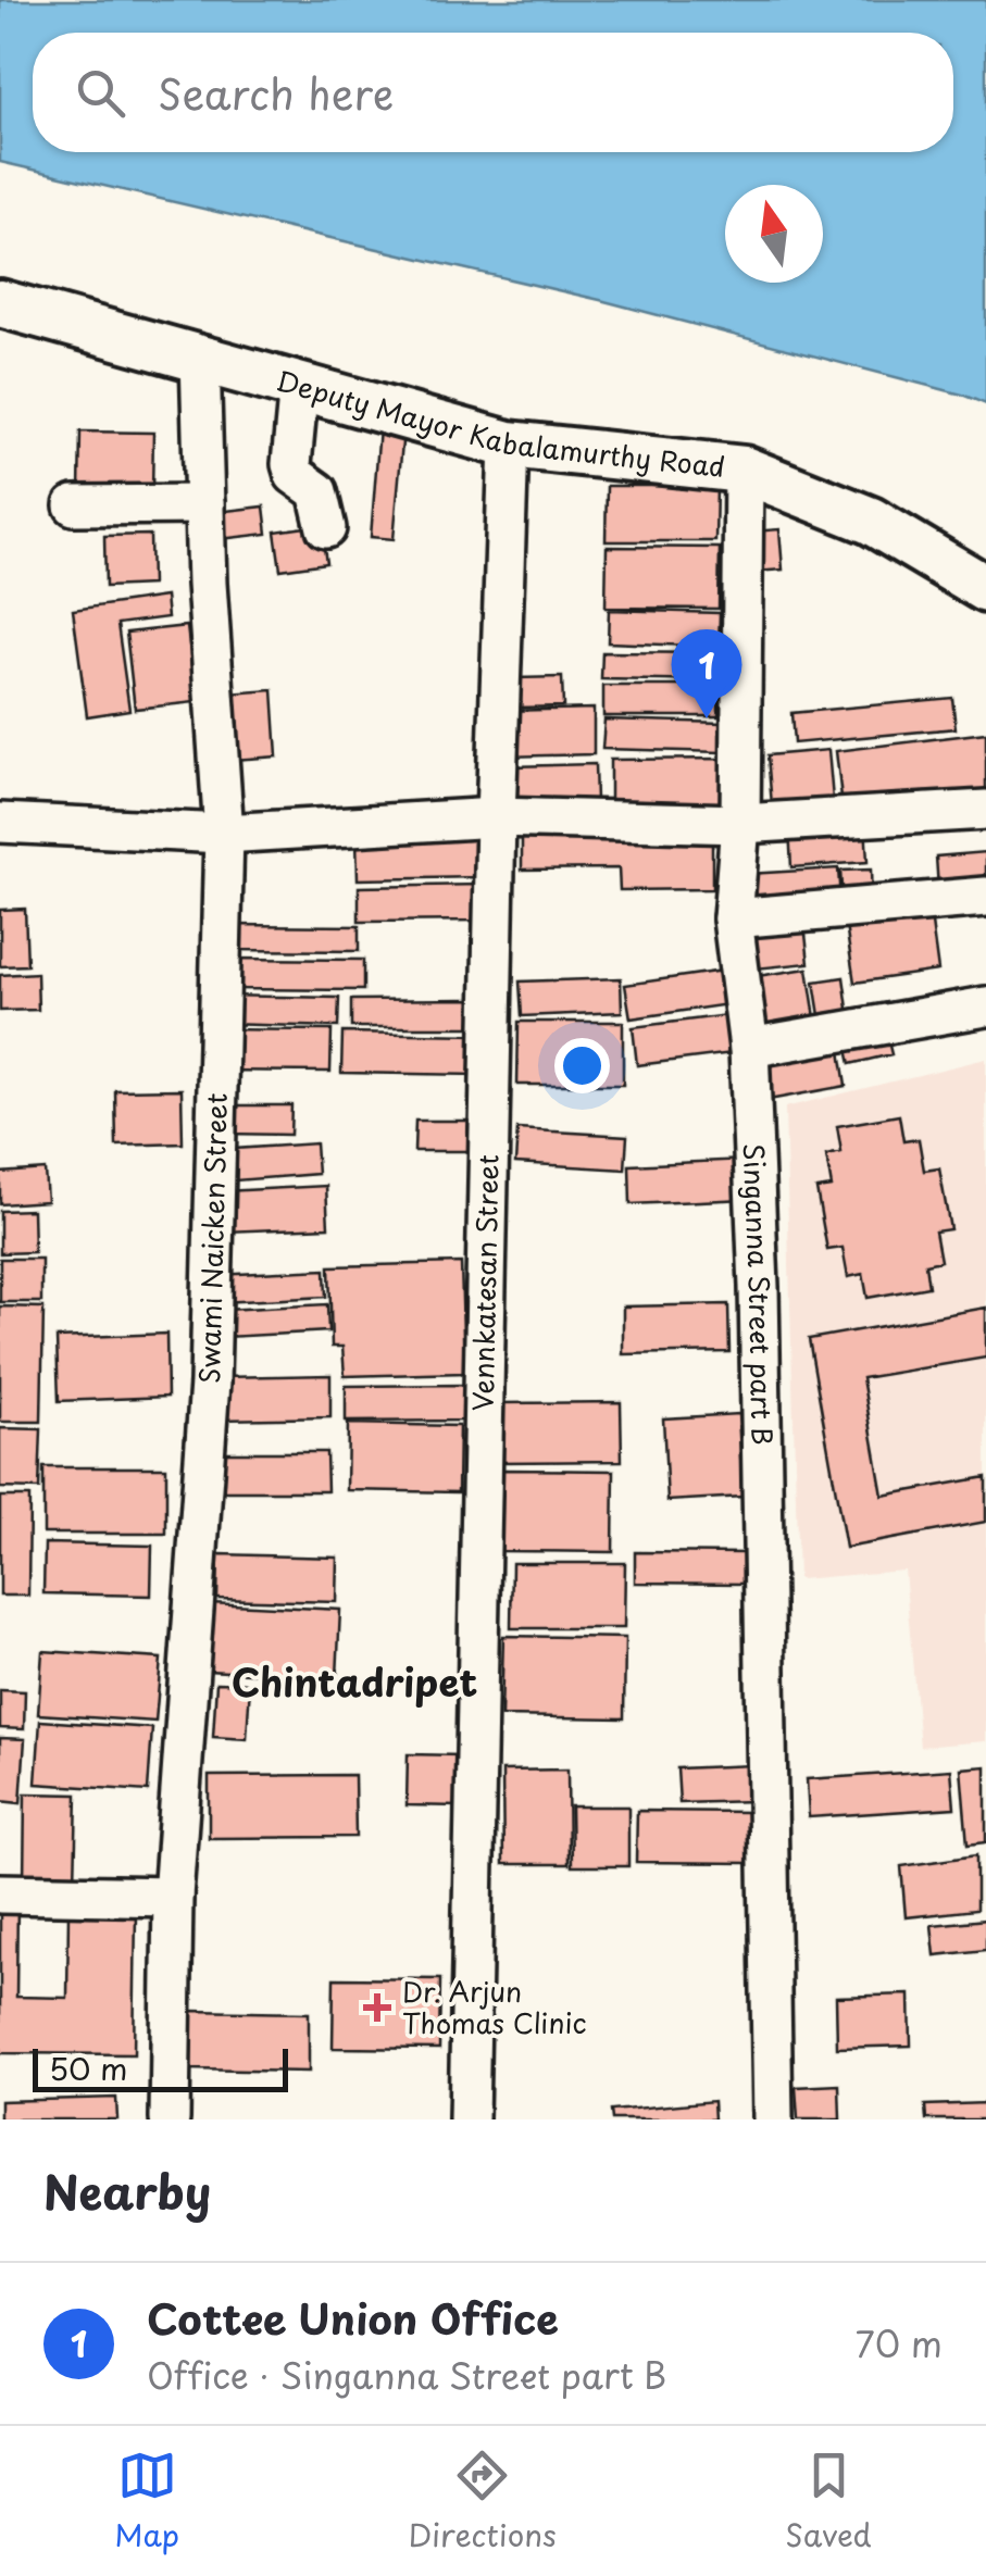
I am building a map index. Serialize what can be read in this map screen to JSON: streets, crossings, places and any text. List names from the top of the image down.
{
  "streets": {
    "street": [
      "Deputy Mayor Kabalamurthy Road",
      "Swami Naicken Street",
      "Vennkatesan Street",
      "Singanna Street part B"
    ]
  },
  "crossings": [
    ["Deputy Mayor Kabalamurthy Road", "Swami Naicken Street"],
    ["Deputy Mayor Kabalamurthy Road", "Vennkatesan Street"],
    ["Deputy Mayor Kabalamurthy Road", "Singanna Street part B"]
  ],
  "districts": ["Chintadripet"],
  "places": {
    "health": ["Dr. Arjun Thomas Clinic"]
  },
  "scale_bar": "50 m",
  "north": "top",
  "page": {
    "search": "Search here",
    "pins": "1",
    "scale": "50 m",
    "heading": "Nearby",
    "list": [
      {
        "mark": "1",
        "name": "Cottee Union Office",
        "note": "Office · Singanna Street part B",
        "value": "70 m"
      }
    ],
    "nav": ["Map", "Directions", "Saved"]
  }
}
